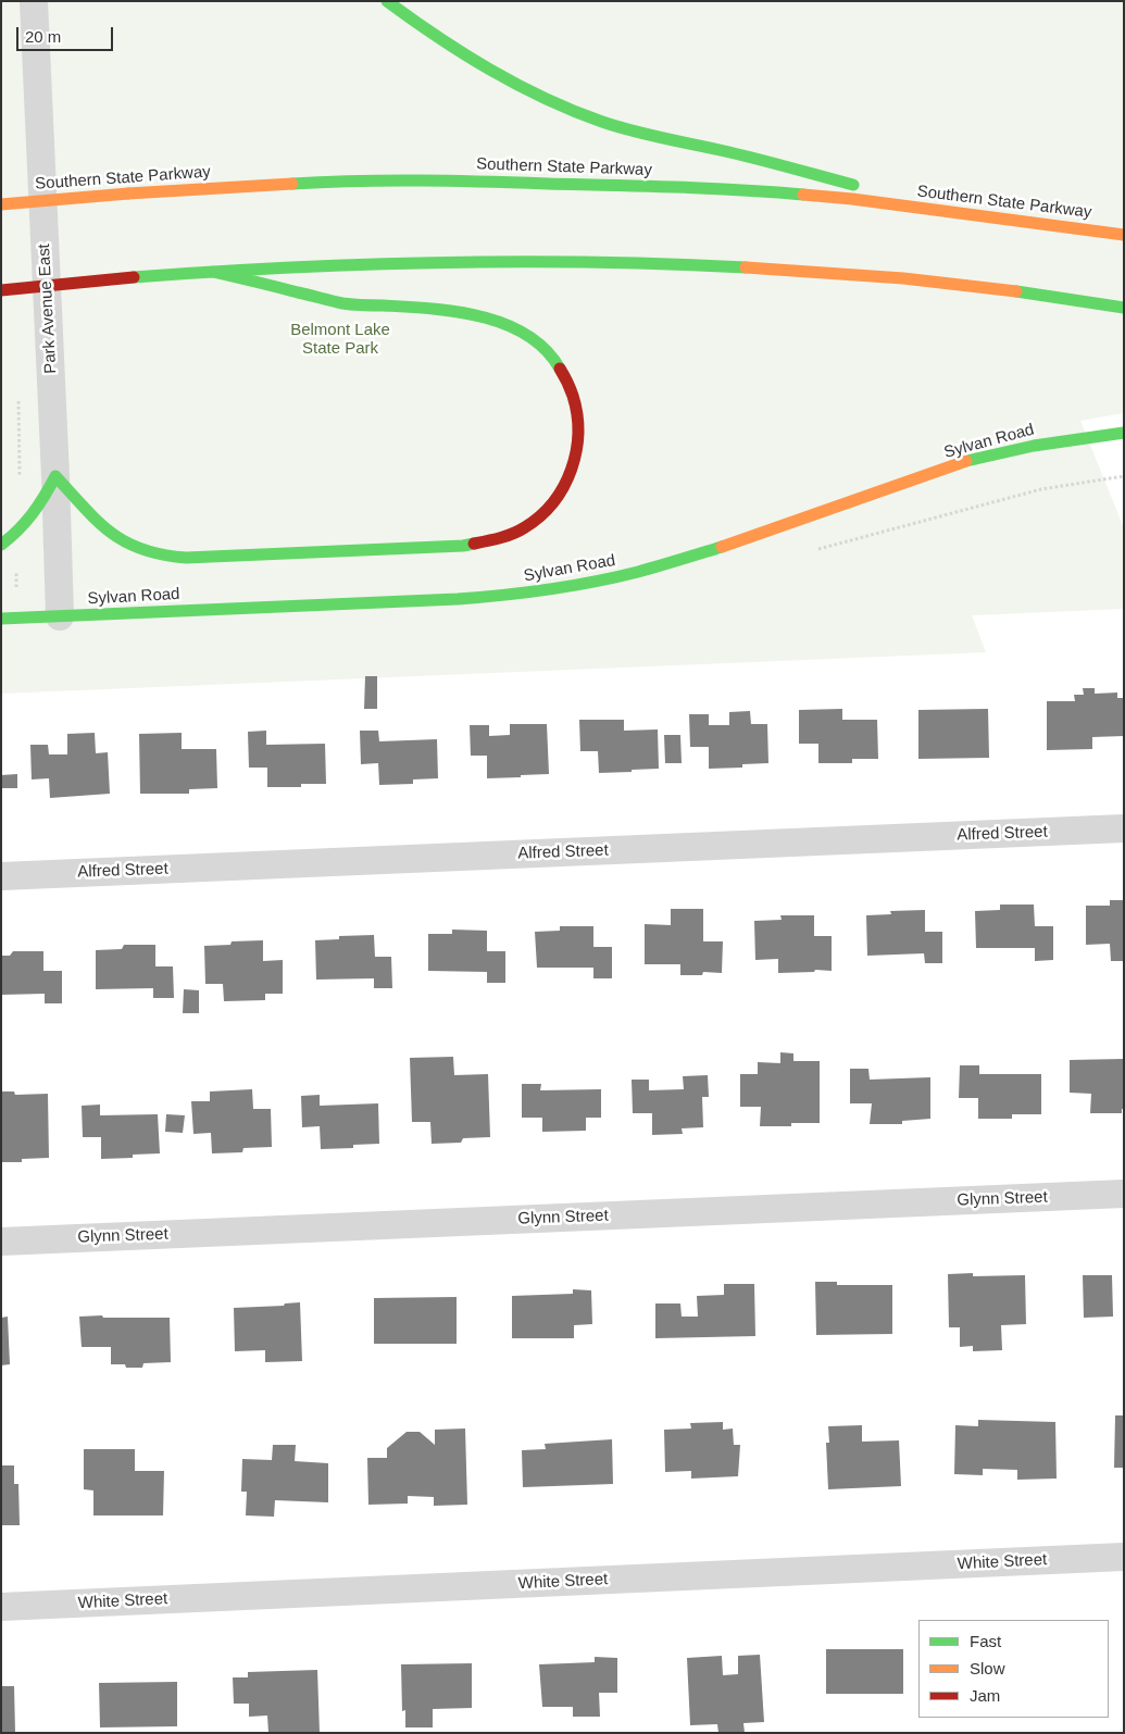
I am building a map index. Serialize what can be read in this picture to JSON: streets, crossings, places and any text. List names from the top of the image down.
{
  "streets": {
    "main road": ["Southern State Parkway", "Sylvan Road"],
    "street": [
      "Park Avenue East",
      "Alfred Street",
      "Glynn Street",
      "White Street"
    ]
  },
  "crossings": [
    ["Park Avenue East", "Sylvan Road"]
  ],
  "parks": ["Belmont Lake State Park"],
  "legend": ["Fast", "Slow", "Jam"],
  "scale_bar": "20 m"
}
